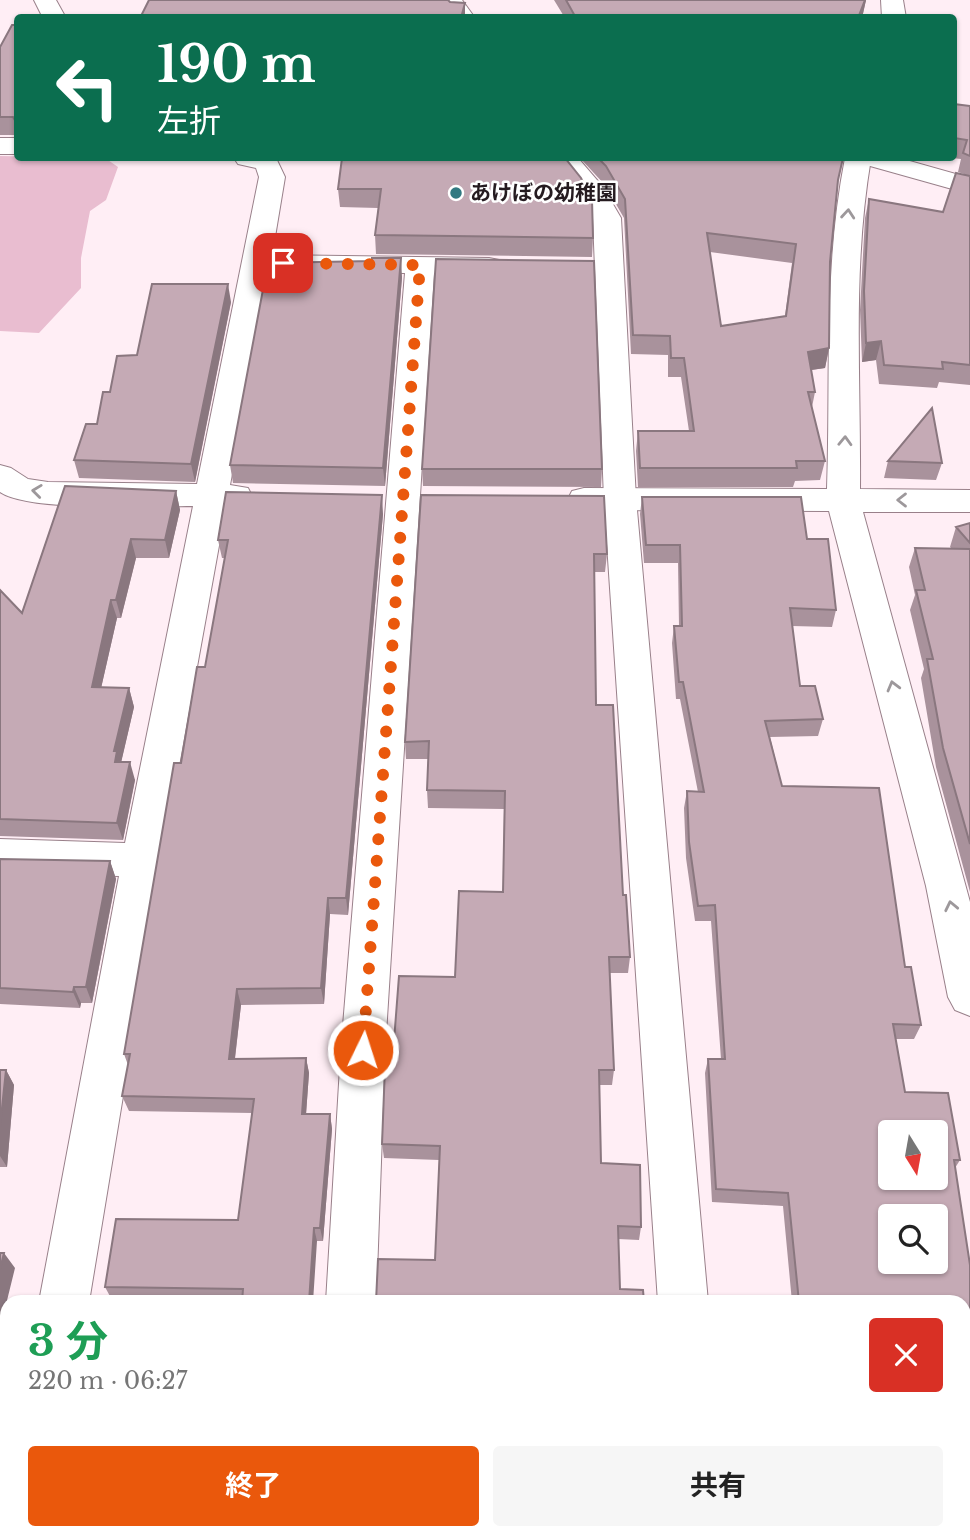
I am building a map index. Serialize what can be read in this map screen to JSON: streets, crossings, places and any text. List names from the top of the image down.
{
  "places": ["あけぼの幼稚園"],
  "north": "bottom",
  "page": {
    "turn": ["190 m", "左折"],
    "heading": ["3 分", "220 m · 06:27"],
    "buttons": ["終了", "共有"]
  }
}
